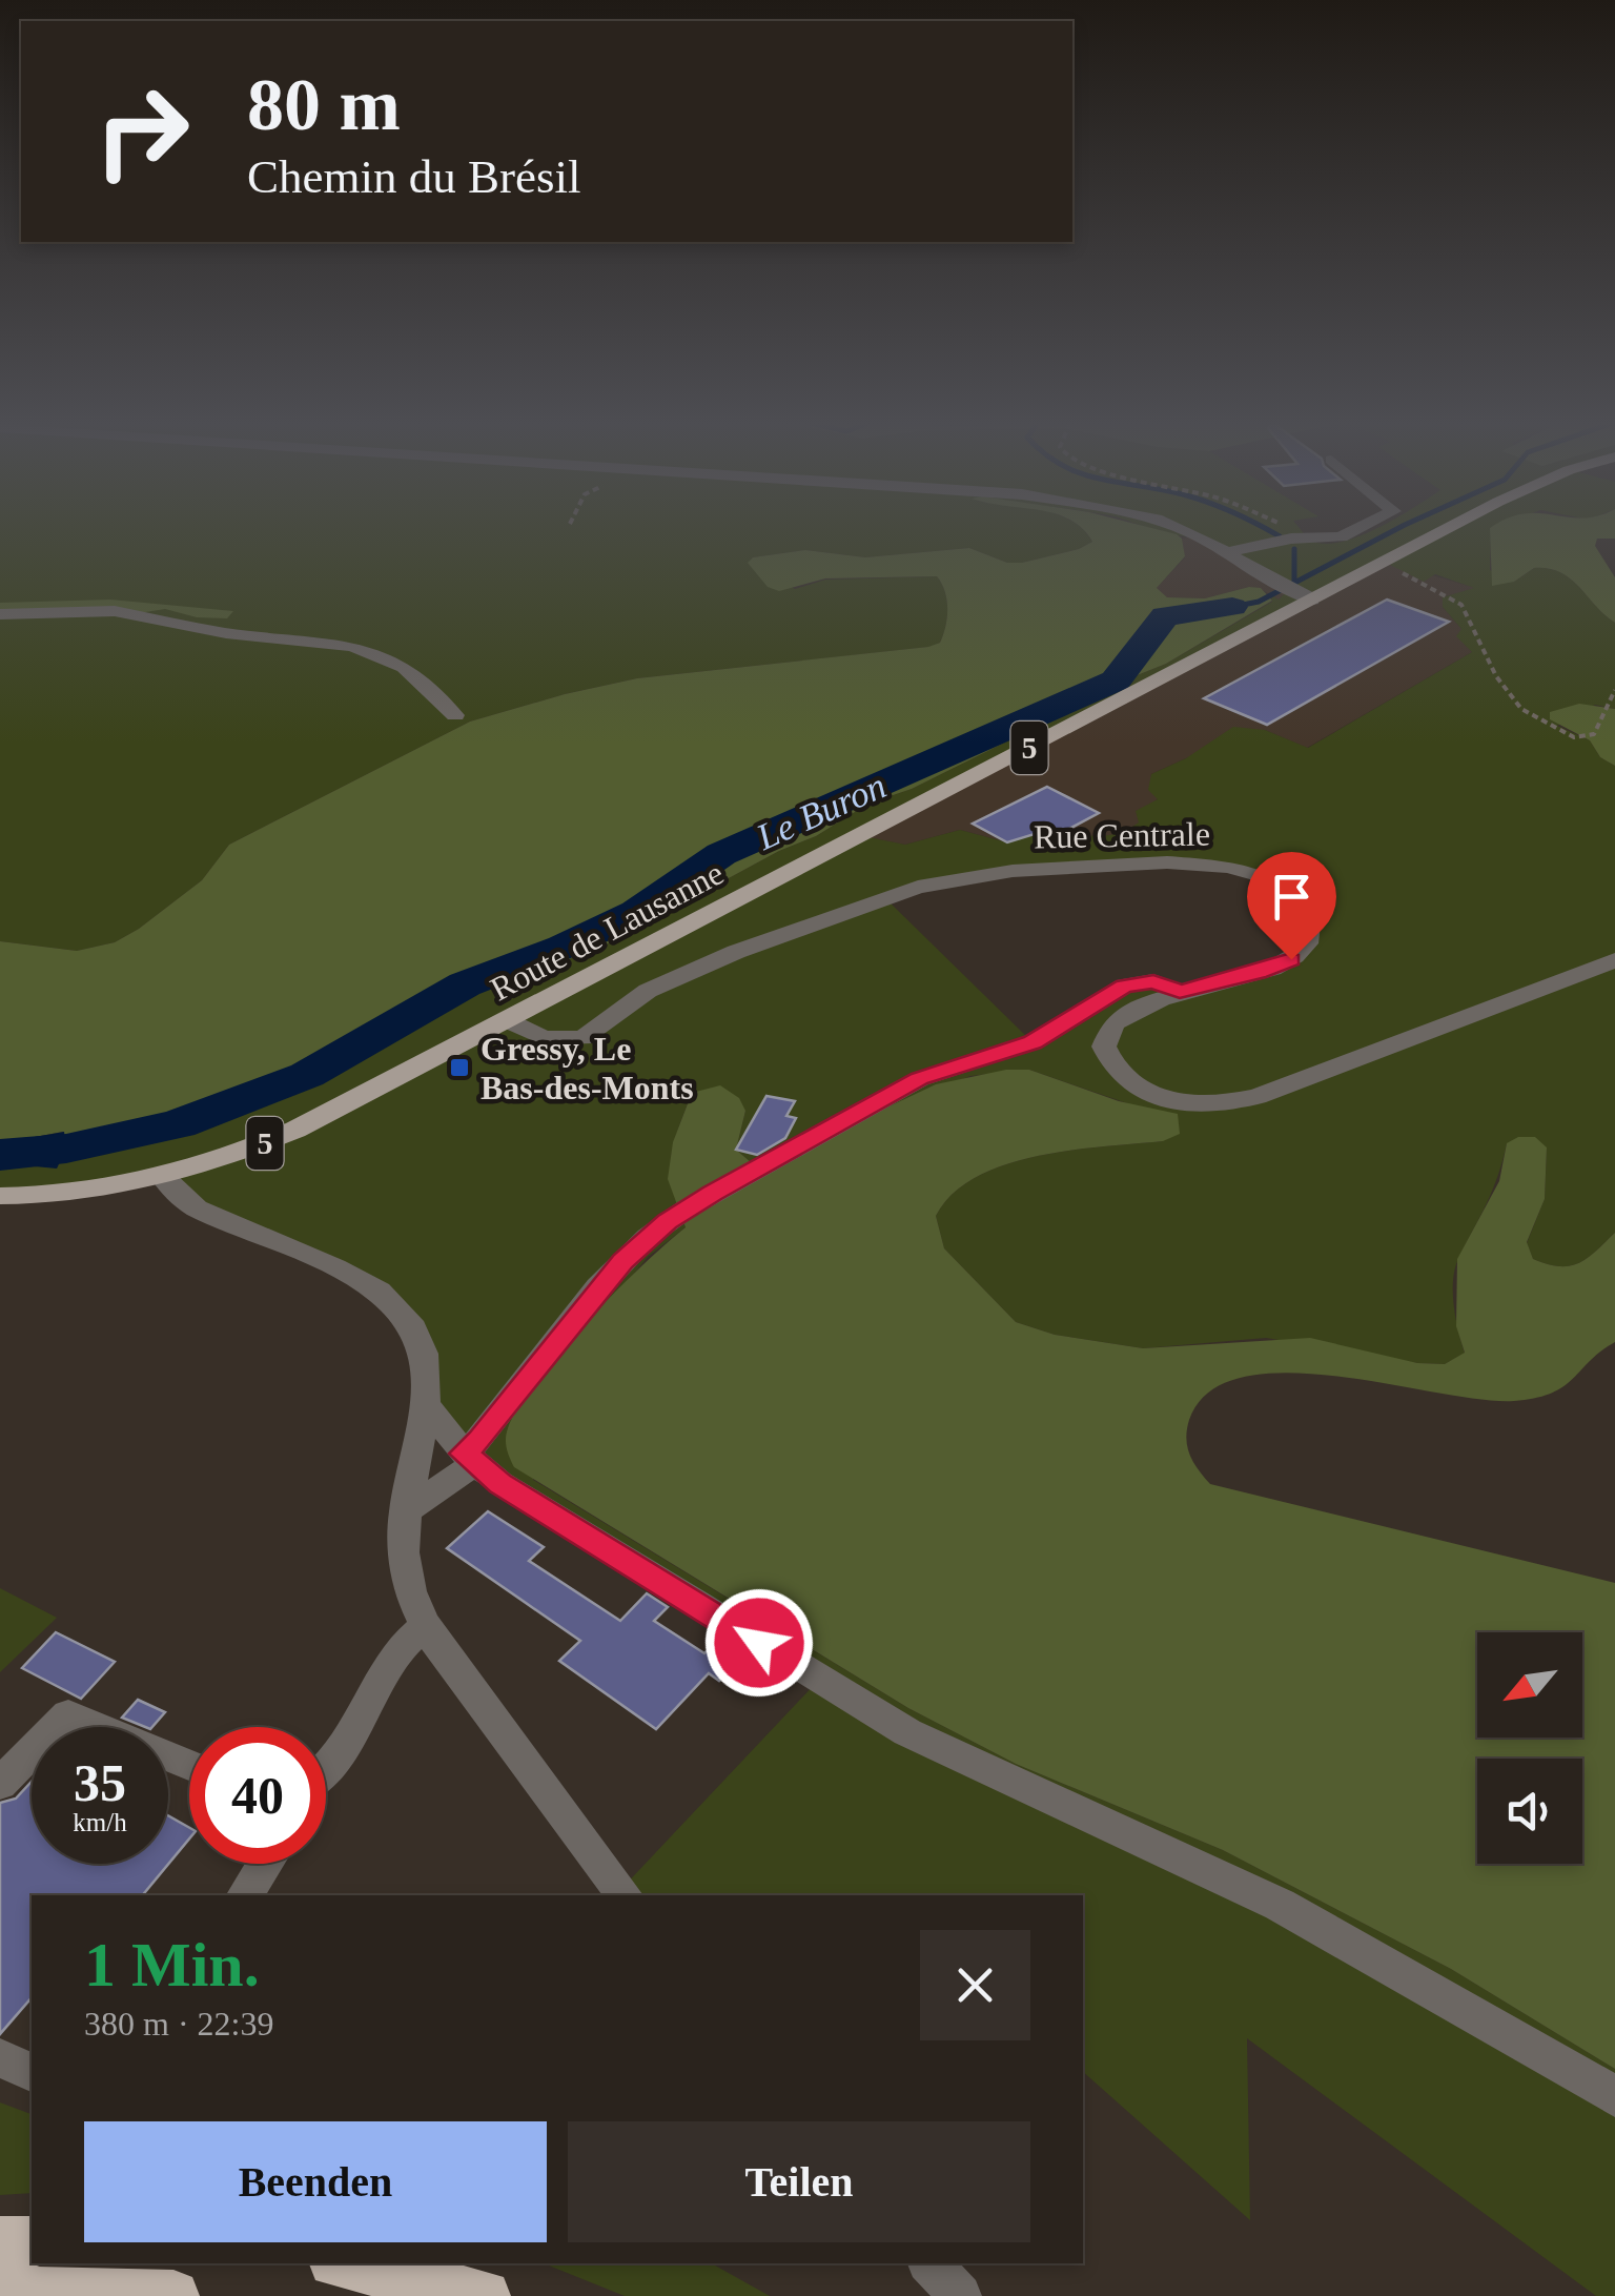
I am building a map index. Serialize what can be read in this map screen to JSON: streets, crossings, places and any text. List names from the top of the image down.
{
  "streets": {
    "main road": ["5", "Route de Lausanne"],
    "street": ["Rue Centrale"]
  },
  "crossings": [
    ["Rue Centrale", "Route de Lausanne"]
  ],
  "water": ["Le Buron"],
  "places": {
    "transit": ["Gressy, Le Bas-des-Monts"]
  },
  "north": "bottom left",
  "page": {
    "turn": ["80 m", "Chemin du Brésil"],
    "speed": "35 km/h",
    "limit": "40",
    "heading": ["1 Min.", "380 m · 22:39"],
    "buttons": ["Beenden", "Teilen"]
  }
}
